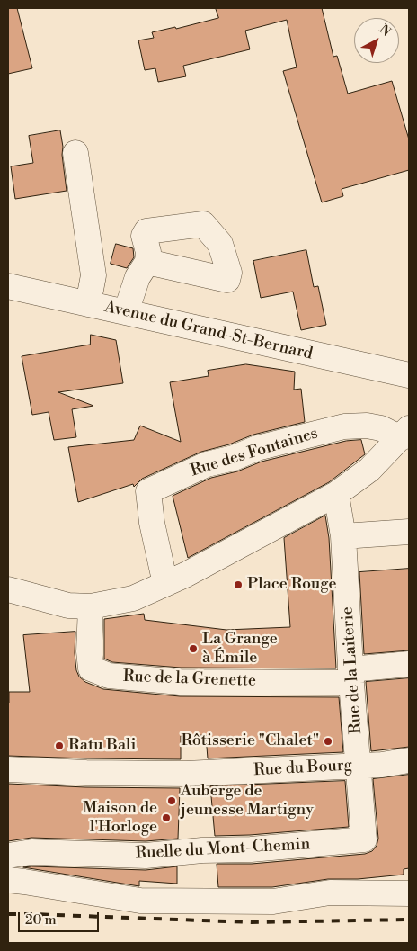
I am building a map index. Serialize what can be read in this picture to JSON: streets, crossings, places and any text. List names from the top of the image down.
{
  "streets": {
    "street": [
      "Avenue du Grand-St-Bernard",
      "Rue des Fontaines",
      "Rue de la Laiterie",
      "Rue de la Grenette",
      "Rue du Bourg",
      "Ruelle du Mont-Chemin"
    ]
  },
  "crossings": [
    ["Rue des Fontaines", "Rue de la Laiterie"],
    ["Rue des Fontaines", "Rue de la Grenette"],
    ["Rue de la Laiterie", "Rue de la Grenette"],
    ["Rue de la Laiterie", "Rue du Bourg"],
    ["Rue de la Laiterie", "Ruelle du Mont-Chemin"],
    ["Rue du Bourg", "Ruelle du Mont-Chemin"]
  ],
  "places": [
    "Place Rouge",
    "La Grange à Émile",
    "Rôtisserie \"Chalet\"",
    "Ratu Bali",
    "Auberge de jeunesse Martigny",
    "Maison de l'Horloge"
  ],
  "scale_bar": "20 m",
  "north": "top right"
}
